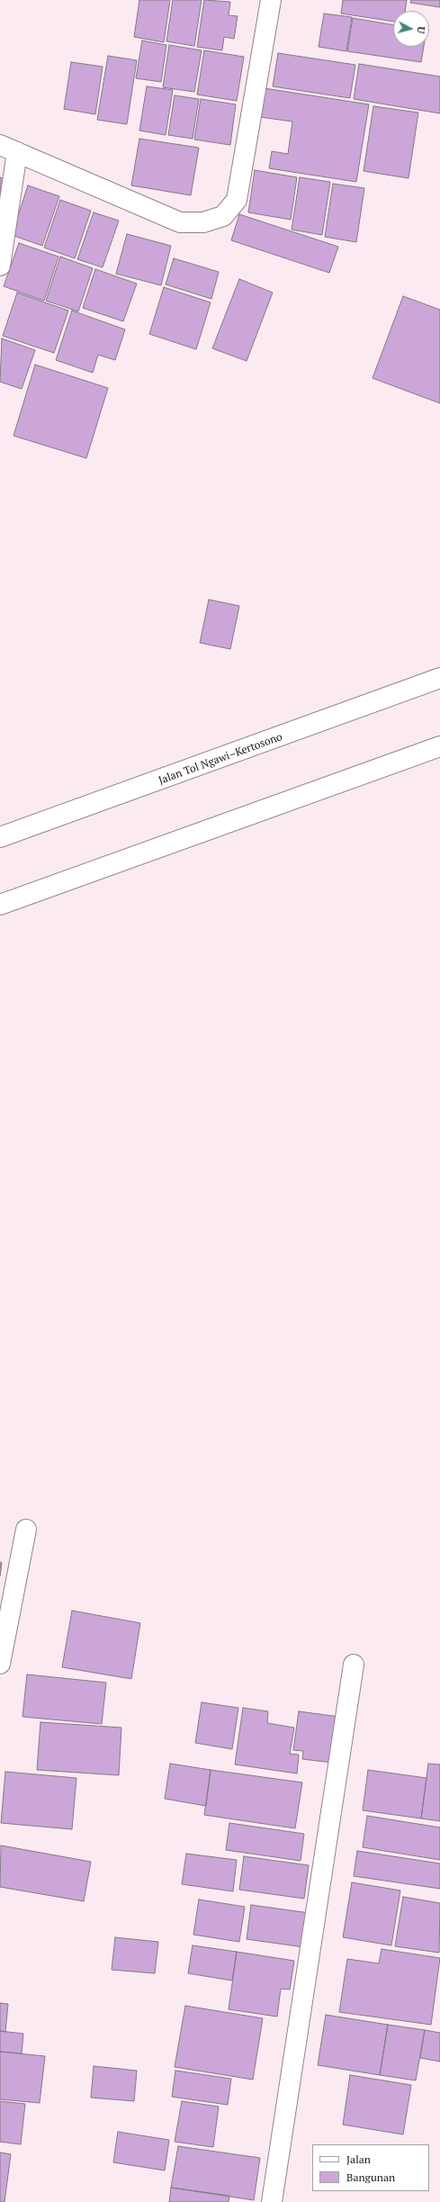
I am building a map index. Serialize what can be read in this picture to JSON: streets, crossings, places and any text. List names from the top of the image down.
{
  "streets": {
    "main road": ["Jalan Tol Ngawi–Kertosono"]
  },
  "legend": ["Jalan", "Bangunan"],
  "north": "right"
}
